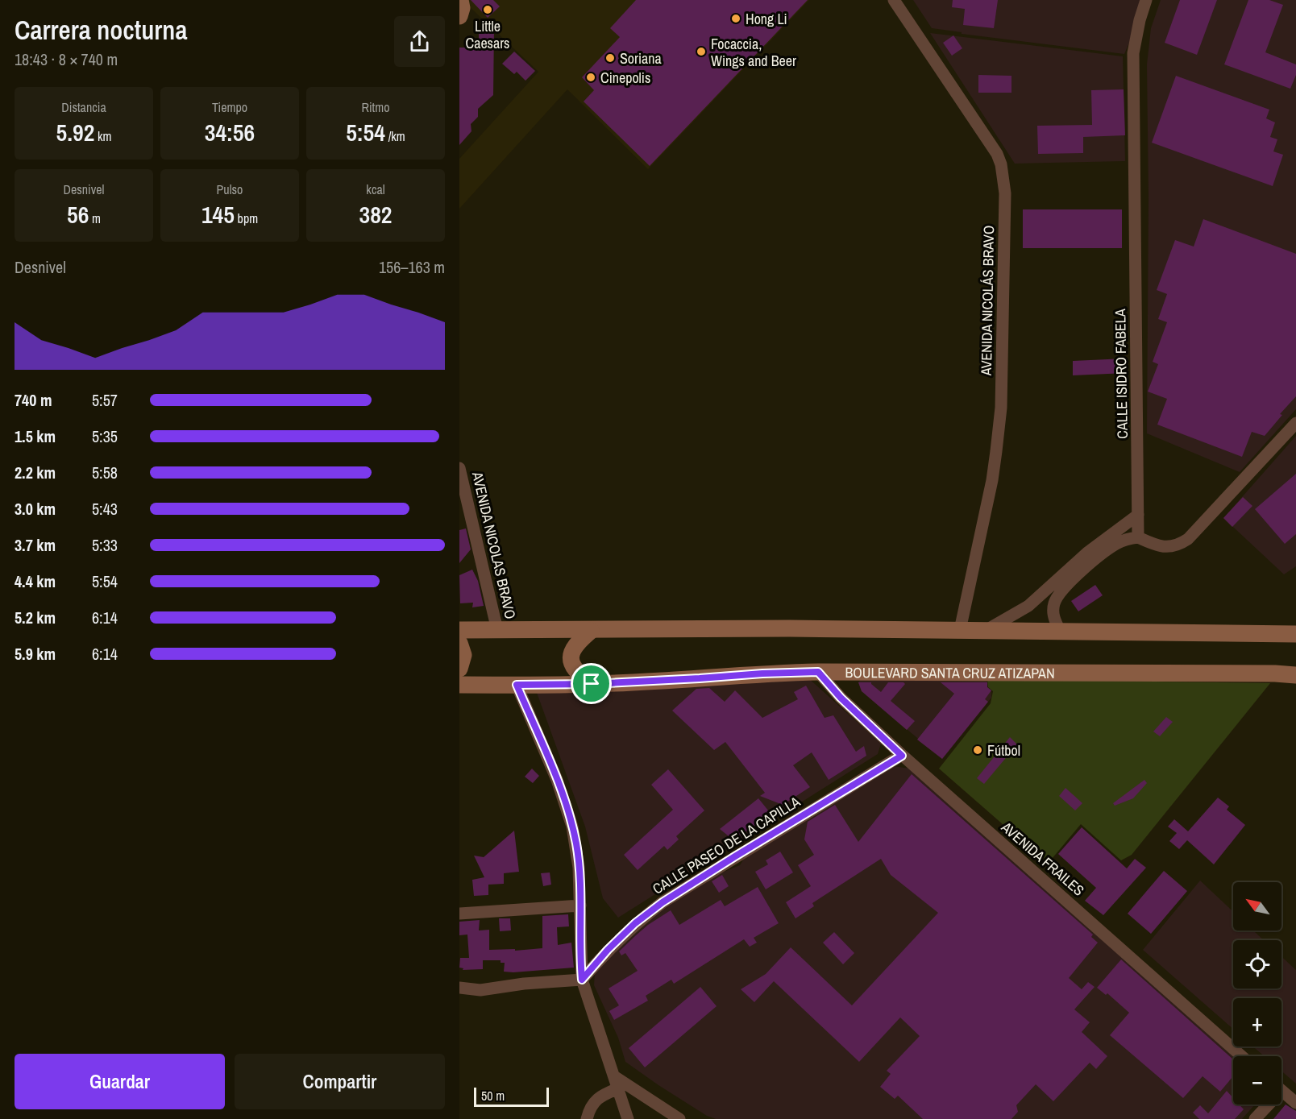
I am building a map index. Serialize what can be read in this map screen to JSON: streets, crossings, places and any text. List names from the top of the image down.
{
  "streets": {
    "main road": ["BOULEVARD SANTA CRUZ ATIZAPAN"],
    "street": [
      "AVENIDA NICOLÁS BRAVO",
      "CALLE ISIDRO FABELA",
      "AVENIDA NICOLAS BRAVO",
      "CALLE PASEO DE LA CAPILLA",
      "AVENIDA FRAILES"
    ]
  },
  "crossings": [
    ["BOULEVARD SANTA CRUZ ATIZAPAN", "AVENIDA FRAILES"],
    ["CALLE PASEO DE LA CAPILLA", "AVENIDA FRAILES"]
  ],
  "places": [
    "Little Caesars",
    "Hong Li",
    "Focaccia, Wings and Beer",
    "Soriana",
    "Cinepolis",
    "Fútbol"
  ],
  "scale_bar": "50 m",
  "north": "top left",
  "page": {
    "heading": ["Carrera nocturna", "18:43 · 8 × 740 m"],
    "stats": [
      ["Distancia", "5.92 km"],
      ["Tiempo", "34:56"],
      ["Ritmo", "5:54 /km"],
      ["Desnivel", "56 m"],
      ["Pulso", "145 bpm"],
      ["kcal", "382"]
    ],
    "chart": ["Desnivel", "156–163 m"],
    "list": [
      {
        "name": "740 m",
        "note": "5:57"
      },
      {
        "name": "1.5 km",
        "note": "5:35"
      },
      {
        "name": "2.2 km",
        "note": "5:58"
      },
      {
        "name": "3.0 km",
        "note": "5:43"
      },
      {
        "name": "3.7 km",
        "note": "5:33"
      },
      {
        "name": "4.4 km",
        "note": "5:54"
      },
      {
        "name": "5.2 km",
        "note": "6:14"
      },
      {
        "name": "5.9 km",
        "note": "6:14"
      }
    ],
    "map_buttons": ["+", "−"],
    "buttons": ["Guardar", "Compartir"],
    "scale": "50 m"
  }
}
